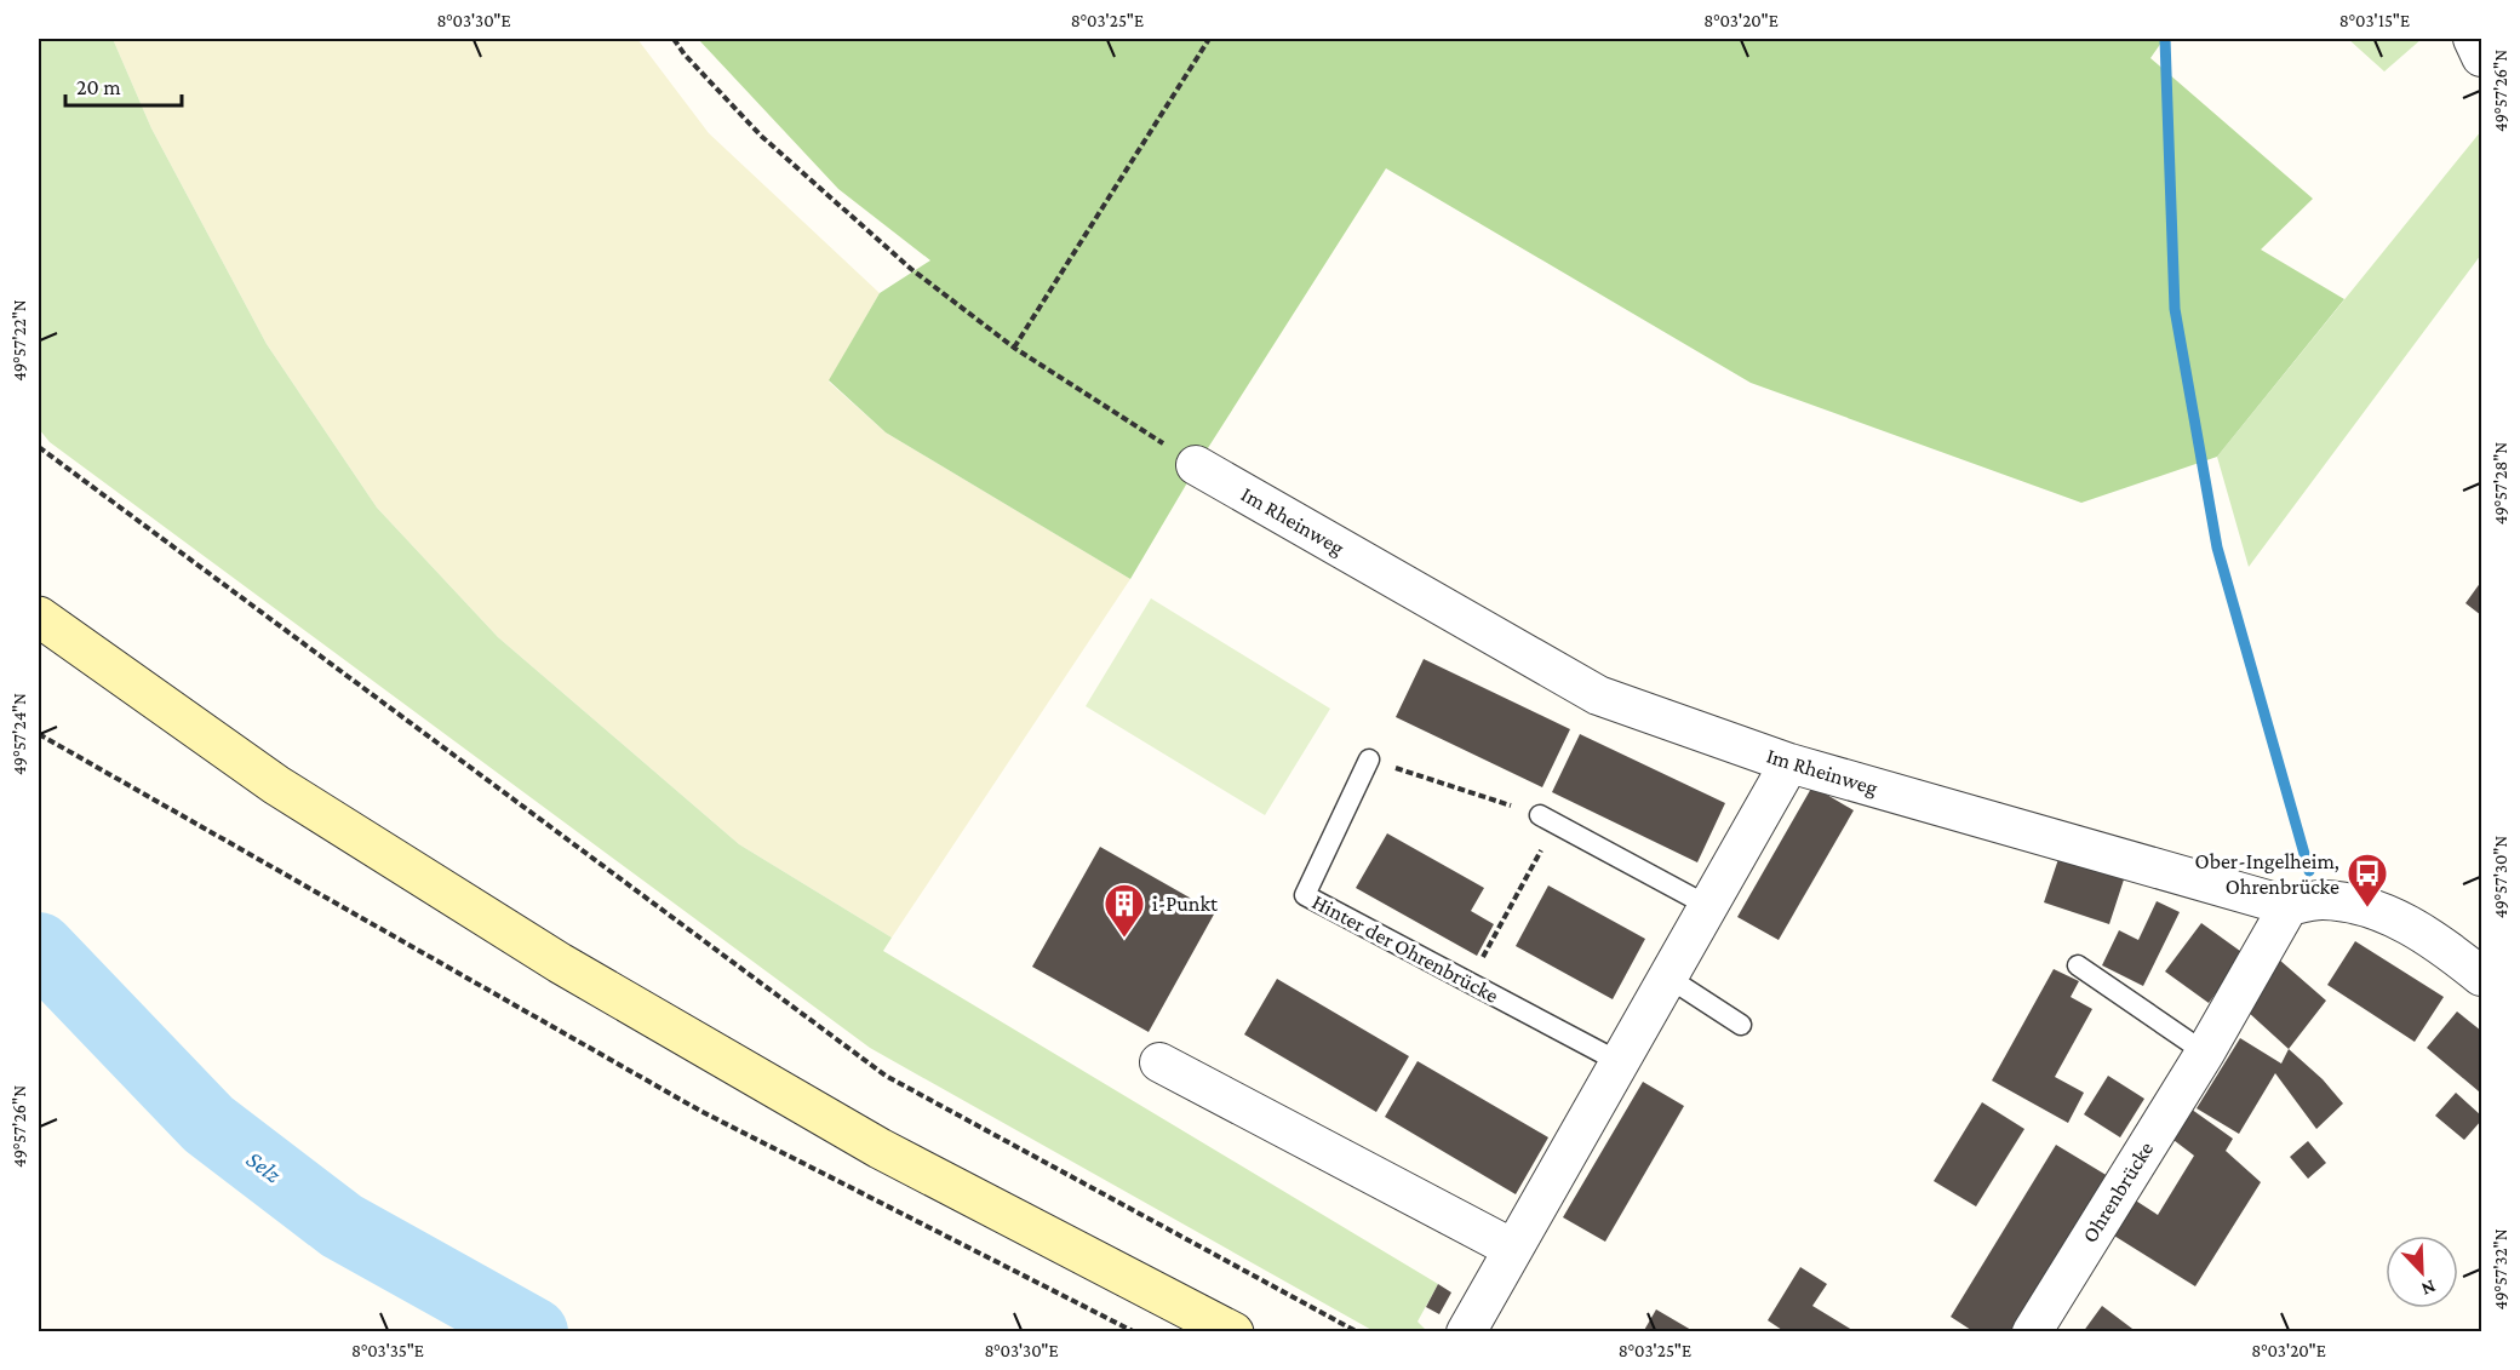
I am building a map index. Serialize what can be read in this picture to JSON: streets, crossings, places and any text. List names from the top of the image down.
{
  "streets": {
    "street": ["Im Rheinweg", "Ohrenbrücke"],
    "lane": ["Hinter der Ohrenbrücke"]
  },
  "crossings": [
    ["Im Rheinweg", "Ohrenbrücke"]
  ],
  "water": ["Selz"],
  "places": {
    "bus stop": ["Ober-Ingelheim, Ohrenbrücke"],
    "building": ["i-Punkt"]
  },
  "scale_bar": "20 m",
  "north": "bottom right",
  "coordinates": [
    "8°03'30\"E",
    "8°03'25\"E",
    "8°03'20\"E",
    "8°03'15\"E",
    "49°57'26\"N",
    "49°57'22\"N",
    "49°57'28\"N",
    "49°57'24\"N",
    "49°57'30\"N",
    "49°57'32\"N",
    "8°03'35\"E"
  ]
}
